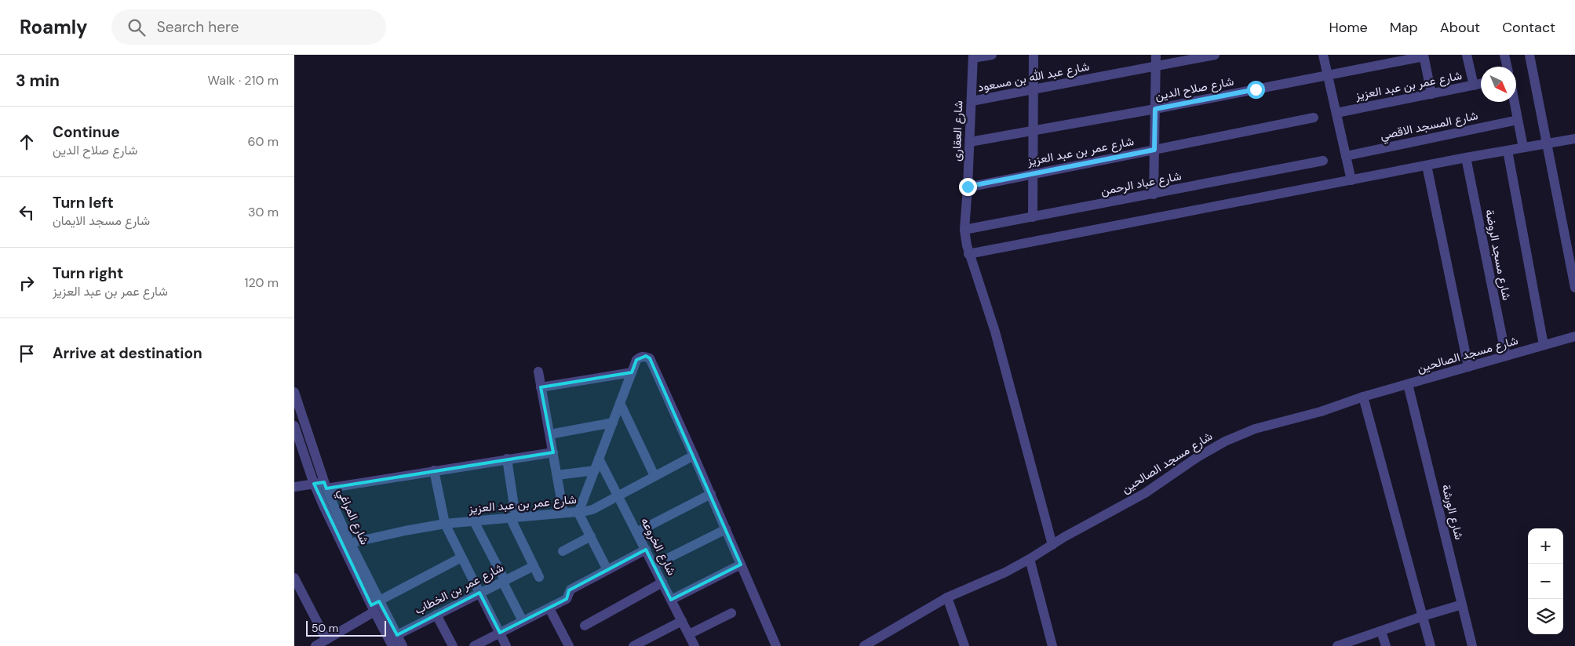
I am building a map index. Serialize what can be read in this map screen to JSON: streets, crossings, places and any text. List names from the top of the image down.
{
  "streets": {
    "street": [
      "شارع عبد الله بن مسعود",
      "شارع عمر بن عبد العزيز",
      "شارع صلاح الدين",
      "شارع المسجد الاقصي",
      "شارع العقارى",
      "شارع عباد الرحمن",
      "شارع مسجد الروضة",
      "شارع مسجد الصالحين",
      "شارع الورشة",
      "شارع المراغي",
      "شارع الخروعه",
      "شارع عمر بن الخطاب"
    ]
  },
  "crossings": [
    ["شارع عبد الله بن مسعود", "شارع العقارى"],
    ["شارع عمر بن عبد العزيز", "شارع العقارى"],
    ["شارع عمر بن عبد العزيز", "شارع المراغي"],
    ["شارع عمر بن عبد العزيز", "شارع الخروعه"],
    ["شارع صلاح الدين", "شارع العقارى"],
    ["شارع العقارى", "شارع عباد الرحمن"],
    ["شارع العقارى", "شارع مسجد الصالحين"],
    ["شارع مسجد الروضة", "شارع مسجد الصالحين"],
    ["شارع مسجد الصالحين", "شارع الورشة"],
    ["شارع المراغي", "شارع عمر بن الخطاب"]
  ],
  "scale_bar": "50 m",
  "north": "bottom right",
  "page": {
    "header": "Roamly",
    "search": "Search here",
    "nav": [
      "Home",
      "Map",
      "About",
      "Contact"
    ],
    "heading": ["3 min", "Walk · 210 m"],
    "list": [
      ["Continue", "شارع صلاح الدين", "60 m"],
      ["Turn left", "شارع مسجد الايمان", "30 m"],
      ["Turn right", "شارع عمر بن عبد العزيز", "120 m"],
      "Arrive at destination"
    ],
    "map_buttons": ["+", "−"],
    "scale": "50 m"
  }
}
